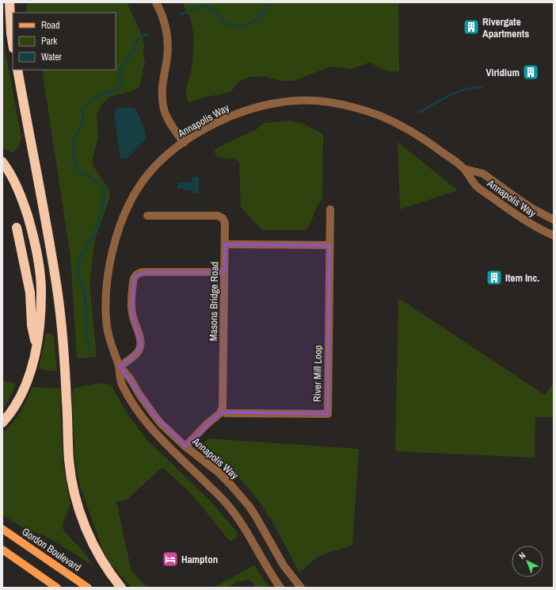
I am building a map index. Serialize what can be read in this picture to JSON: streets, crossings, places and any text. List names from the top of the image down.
{
  "streets": {
    "main road": ["Gordon Boulevard"],
    "street": ["Annapolis Way", "Masons Bridge Road", "River Mill Loop"]
  },
  "crossings": [
    ["Masons Bridge Road", "River Mill Loop"]
  ],
  "places": {
    "building": ["Rivergate Apartments", "Viridium", "Item Inc."],
    "hotel": ["Hampton"]
  },
  "legend": ["Road", "Park", "Water"],
  "north": "top left"
}
